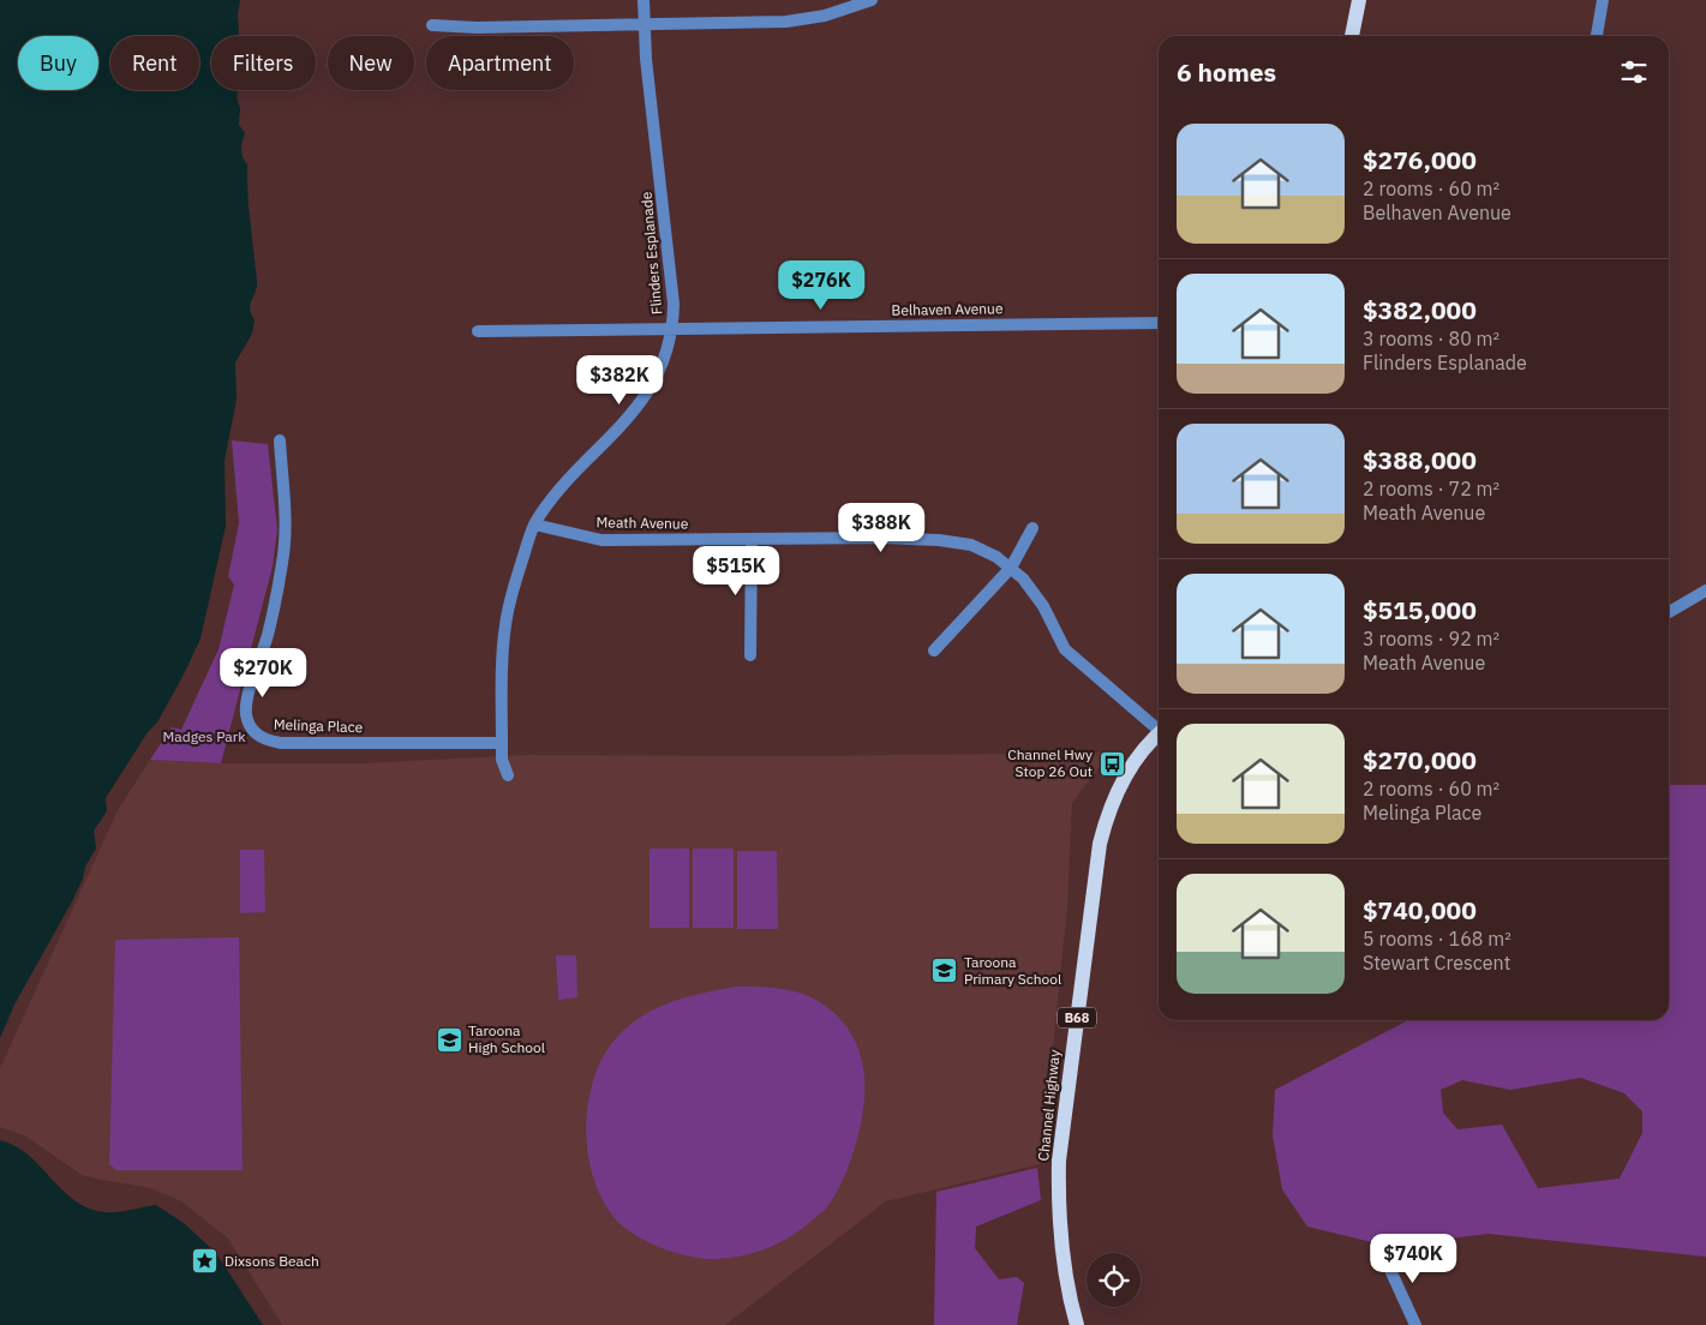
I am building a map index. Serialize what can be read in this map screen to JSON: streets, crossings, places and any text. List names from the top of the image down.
{
  "streets": {
    "main road": ["B68", "Channel Highway"],
    "street": [
      "Flinders Esplanade",
      "Belhaven Avenue",
      "Meath Avenue",
      "Melinga Place"
    ]
  },
  "crossings": [
    ["Flinders Esplanade", "Belhaven Avenue"],
    ["Flinders Esplanade", "Meath Avenue"],
    ["Flinders Esplanade", "Melinga Place"]
  ],
  "parks": ["Madges Park"],
  "places": {
    "bus stop": ["Channel Hwy Stop 26 Out"],
    "school or university": ["Taroona Primary School", "Taroona High School"],
    "place": ["Dixsons Beach"]
  },
  "page": {
    "chip": [
      "Buy",
      "Rent",
      "Filters",
      "New",
      "Apartment"
    ],
    "heading": "6 homes",
    "list": [
      {
        "name": "$276,000",
        "note": "2 rooms · 60 m² · Belhaven Avenue"
      },
      {
        "name": "$382,000",
        "note": "3 rooms · 80 m² · Flinders Esplanade"
      },
      {
        "name": "$388,000",
        "note": "2 rooms · 72 m² · Meath Avenue"
      },
      {
        "name": "$515,000",
        "note": "3 rooms · 92 m² · Meath Avenue"
      },
      {
        "name": "$270,000",
        "note": "2 rooms · 60 m² · Melinga Place"
      },
      {
        "name": "$740,000",
        "note": "5 rooms · 168 m² · Stewart Crescent"
      }
    ],
    "price": [
      "$276K",
      "$382K",
      "$388K",
      "$515K",
      "$270K",
      "$740K"
    ]
  }
}
